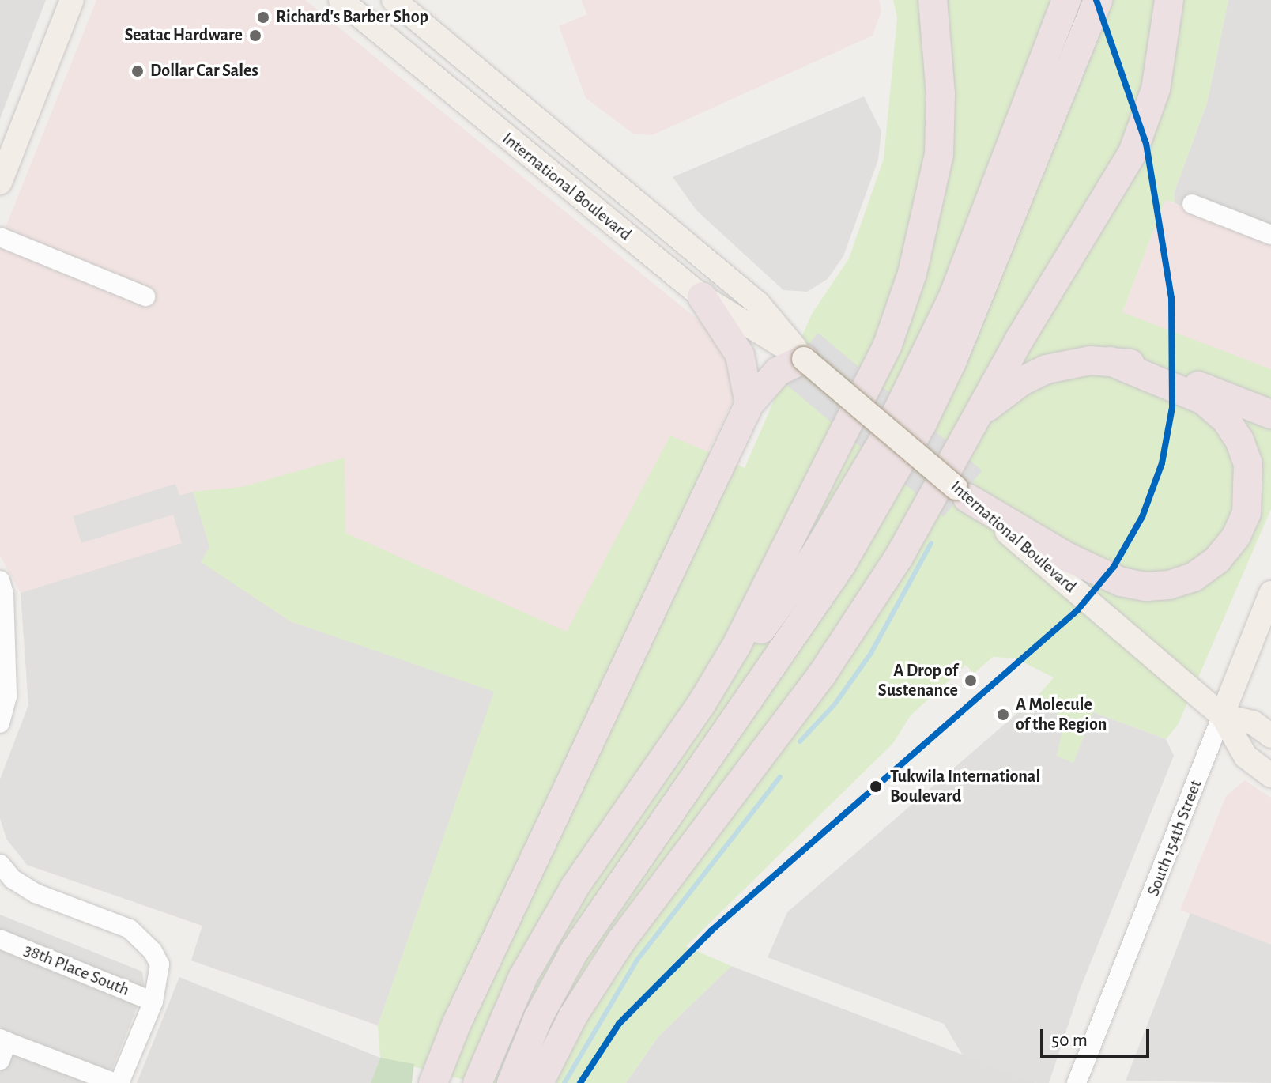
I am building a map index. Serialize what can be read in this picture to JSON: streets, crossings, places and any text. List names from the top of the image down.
{
  "streets": {
    "main road": ["International Boulevard", "South 154th Street"],
    "street": ["38th Place South"]
  },
  "crossings": [
    ["International Boulevard", "South 154th Street"]
  ],
  "places": [
    "Richard's Barber Shop",
    "Seatac Hardware",
    "Dollar Car Sales",
    "A Drop of Sustenance",
    "A Molecule of the Region",
    "Tukwila International Boulevard"
  ],
  "scale_bar": "50 m"
}
